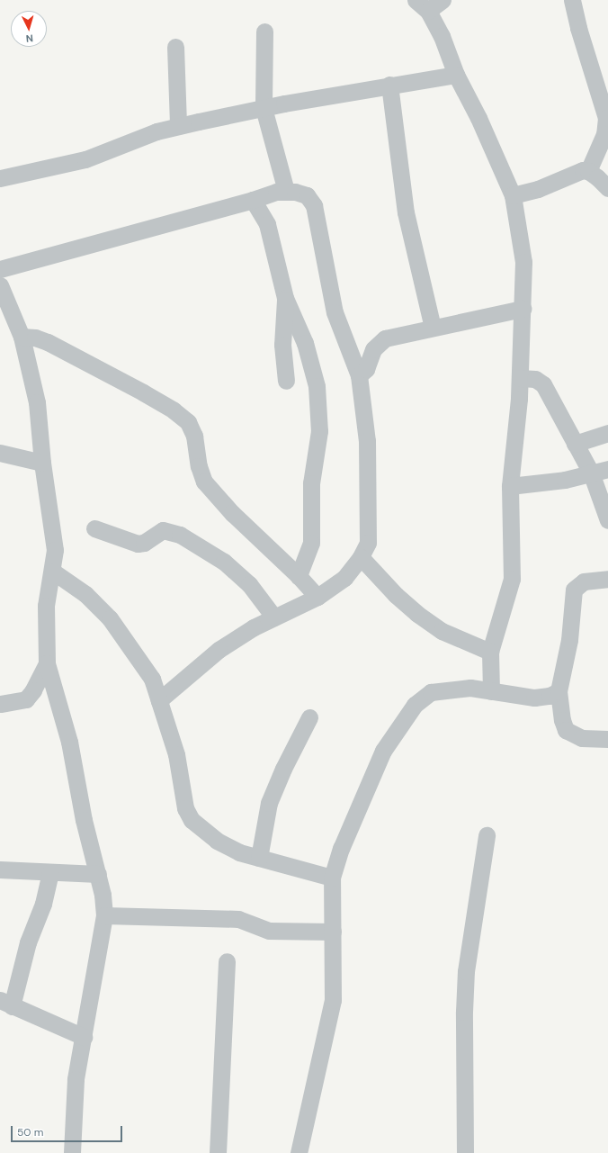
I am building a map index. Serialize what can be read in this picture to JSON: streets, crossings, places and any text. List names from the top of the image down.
{
  "scale_bar": "50 m",
  "north": "bottom"
}
